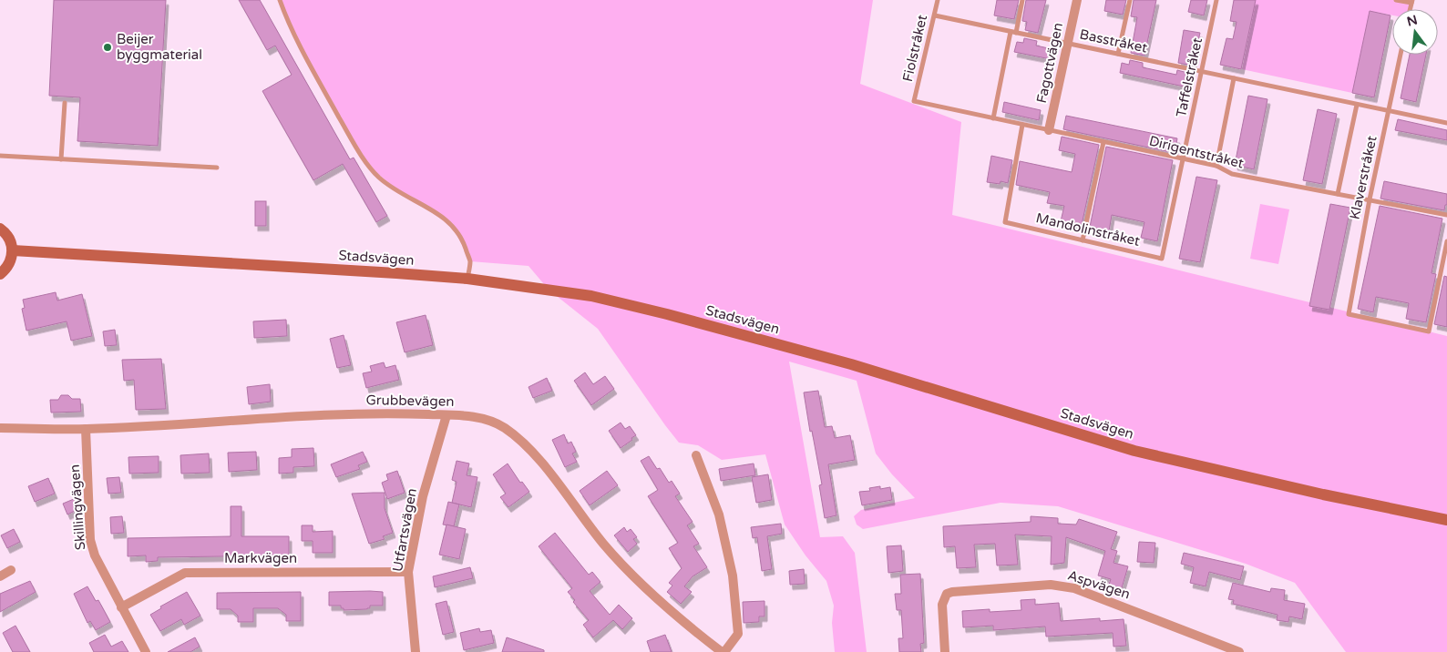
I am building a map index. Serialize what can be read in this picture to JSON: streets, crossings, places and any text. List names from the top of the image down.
{
  "streets": {
    "main road": ["Stadsvägen"],
    "street": [
      "Fagottvägen",
      "Grubbevägen",
      "Skillingvägen",
      "Utfartsvägen",
      "Markvägen",
      "Aspvägen"
    ],
    "lane": [
      "Basstråket",
      "Fiolstråket",
      "Taffelstråket",
      "Dirigentstråket",
      "Klaverstråket",
      "Mandolinstråket"
    ]
  },
  "crossings": [
    ["Basstråket", "Fiolstråket"],
    ["Basstråket", "Fagottvägen"],
    ["Basstråket", "Taffelstråket"],
    ["Basstråket", "Klaverstråket"],
    ["Fiolstråket", "Dirigentstråket"],
    ["Fagottvägen", "Dirigentstråket"],
    ["Taffelstråket", "Dirigentstråket"],
    ["Taffelstråket", "Mandolinstråket"],
    ["Dirigentstråket", "Klaverstråket"],
    ["Dirigentstråket", "Mandolinstråket"],
    ["Grubbevägen", "Skillingvägen"],
    ["Grubbevägen", "Utfartsvägen"],
    ["Skillingvägen", "Markvägen"],
    ["Utfartsvägen", "Markvägen"]
  ],
  "places": ["Beijer byggmaterial"],
  "north": "top"
}
